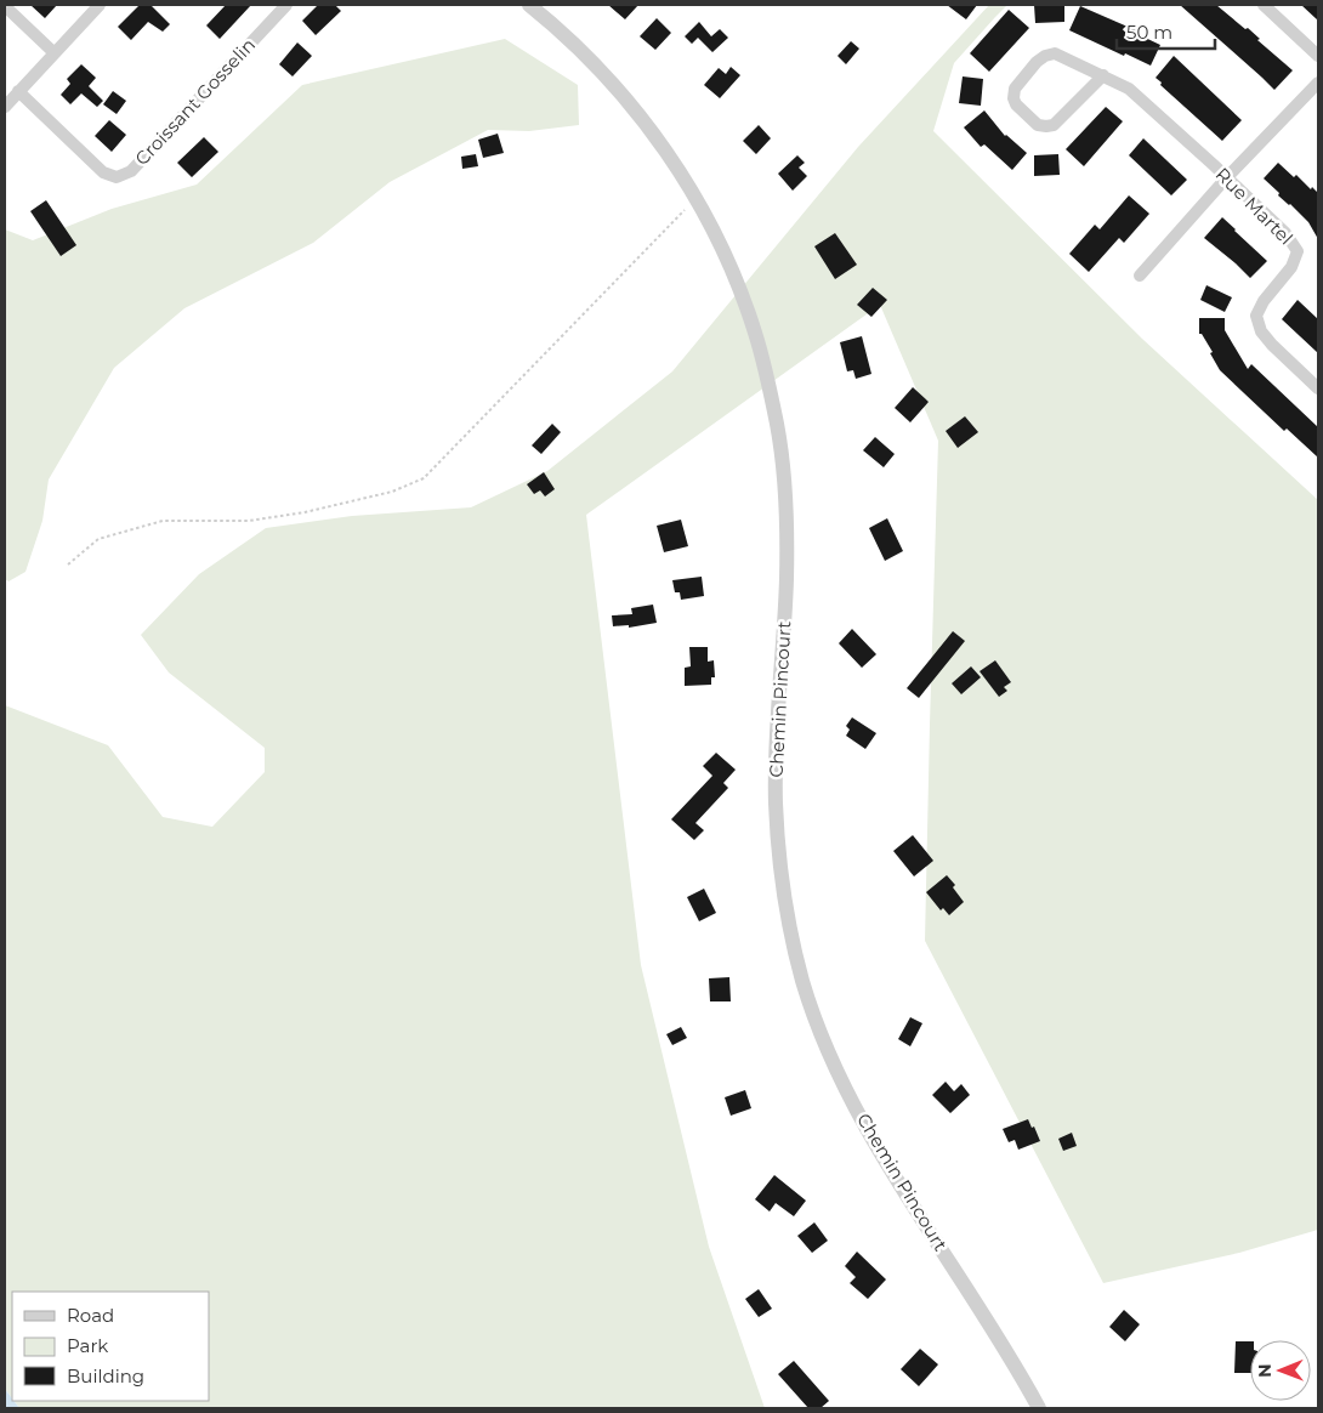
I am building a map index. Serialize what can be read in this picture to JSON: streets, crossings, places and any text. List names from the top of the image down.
{
  "streets": {
    "street": ["Croissant Gosselin", "Rue Martel", "Chemin Pincourt"]
  },
  "legend": ["Road", "Park", "Building"],
  "scale_bar": "50 m",
  "north": "left"
}
